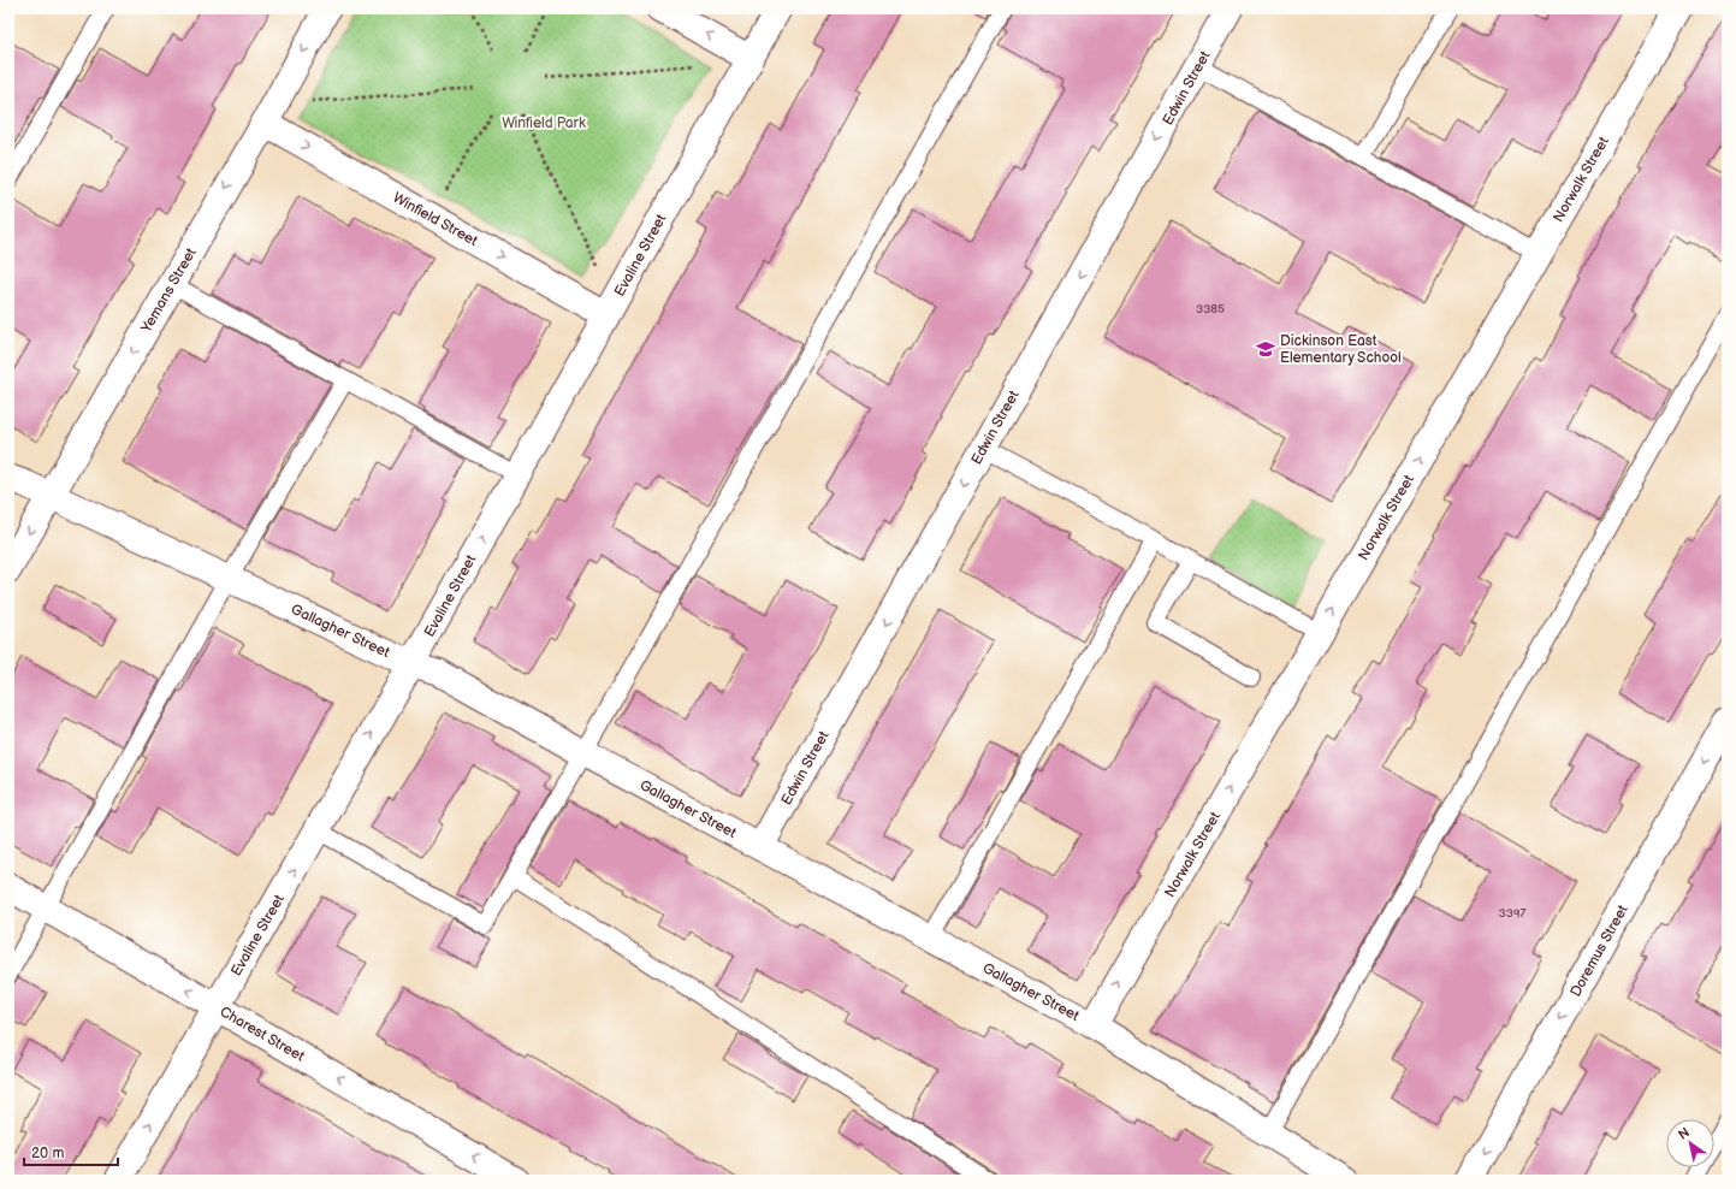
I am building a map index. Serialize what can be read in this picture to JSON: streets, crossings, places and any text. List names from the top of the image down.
{
  "streets": {
    "street": [
      "Edwin Street",
      "Norwalk Street",
      "Winfield Street",
      "Evaline Street",
      "Yemans Street",
      "Gallagher Street",
      "Doremus Street",
      "Charest Street"
    ]
  },
  "crossings": [
    ["Edwin Street", "Gallagher Street"],
    ["Norwalk Street", "Gallagher Street"],
    ["Winfield Street", "Evaline Street"],
    ["Winfield Street", "Yemans Street"],
    ["Evaline Street", "Gallagher Street"],
    ["Evaline Street", "Charest Street"],
    ["Yemans Street", "Gallagher Street"]
  ],
  "one_way": [
    "Edwin Street",
    "Norwalk Street",
    "Winfield Street",
    "Evaline Street",
    "Yemans Street",
    "Doremus Street",
    "Charest Street"
  ],
  "parks": ["Winfield Park"],
  "places": {
    "school or university": ["Dickinson East Elementary School"]
  },
  "house_numbers": ["3385", "3397"],
  "scale_bar": "20 m",
  "north": "top left"
}
